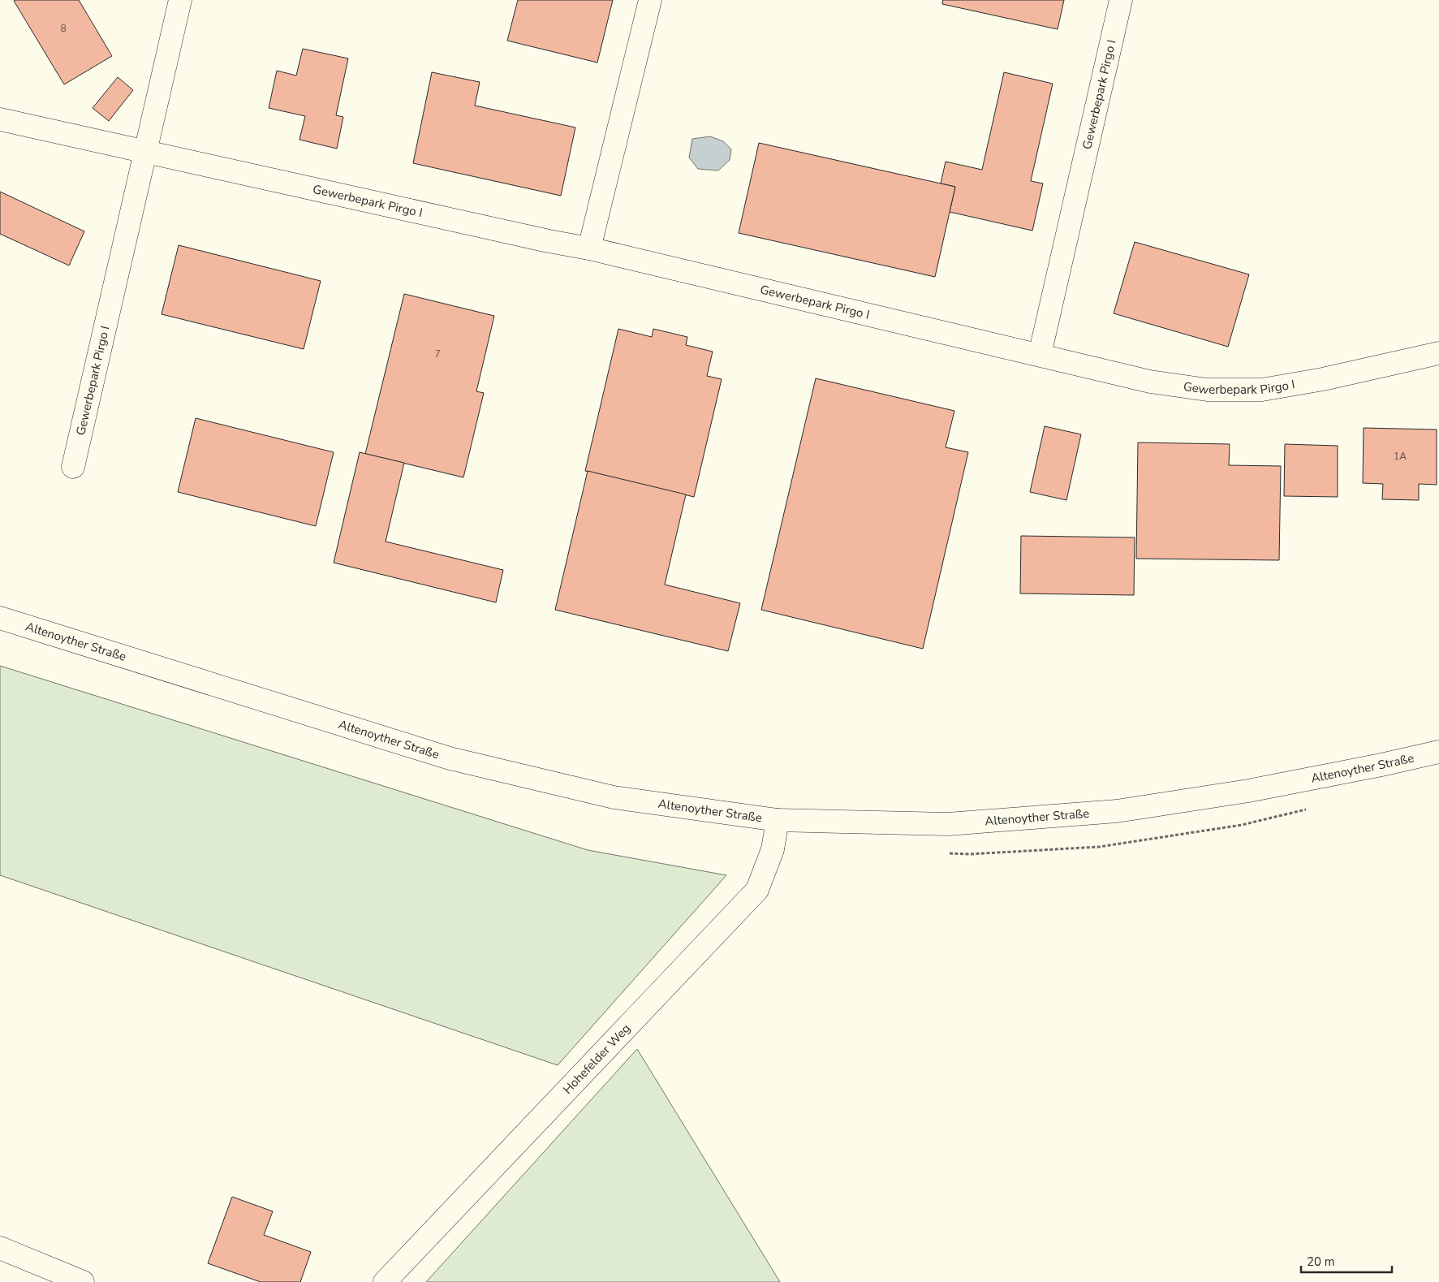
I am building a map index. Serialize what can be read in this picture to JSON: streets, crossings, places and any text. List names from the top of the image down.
{
  "streets": {
    "street": ["Gewerbepark Pirgo I", "Altenoyther Straße", "Hohefelder Weg"]
  },
  "crossings": [
    ["Altenoyther Straße", "Hohefelder Weg"]
  ],
  "house_numbers": ["8", "7", "1A"],
  "scale_bar": "20 m"
}
